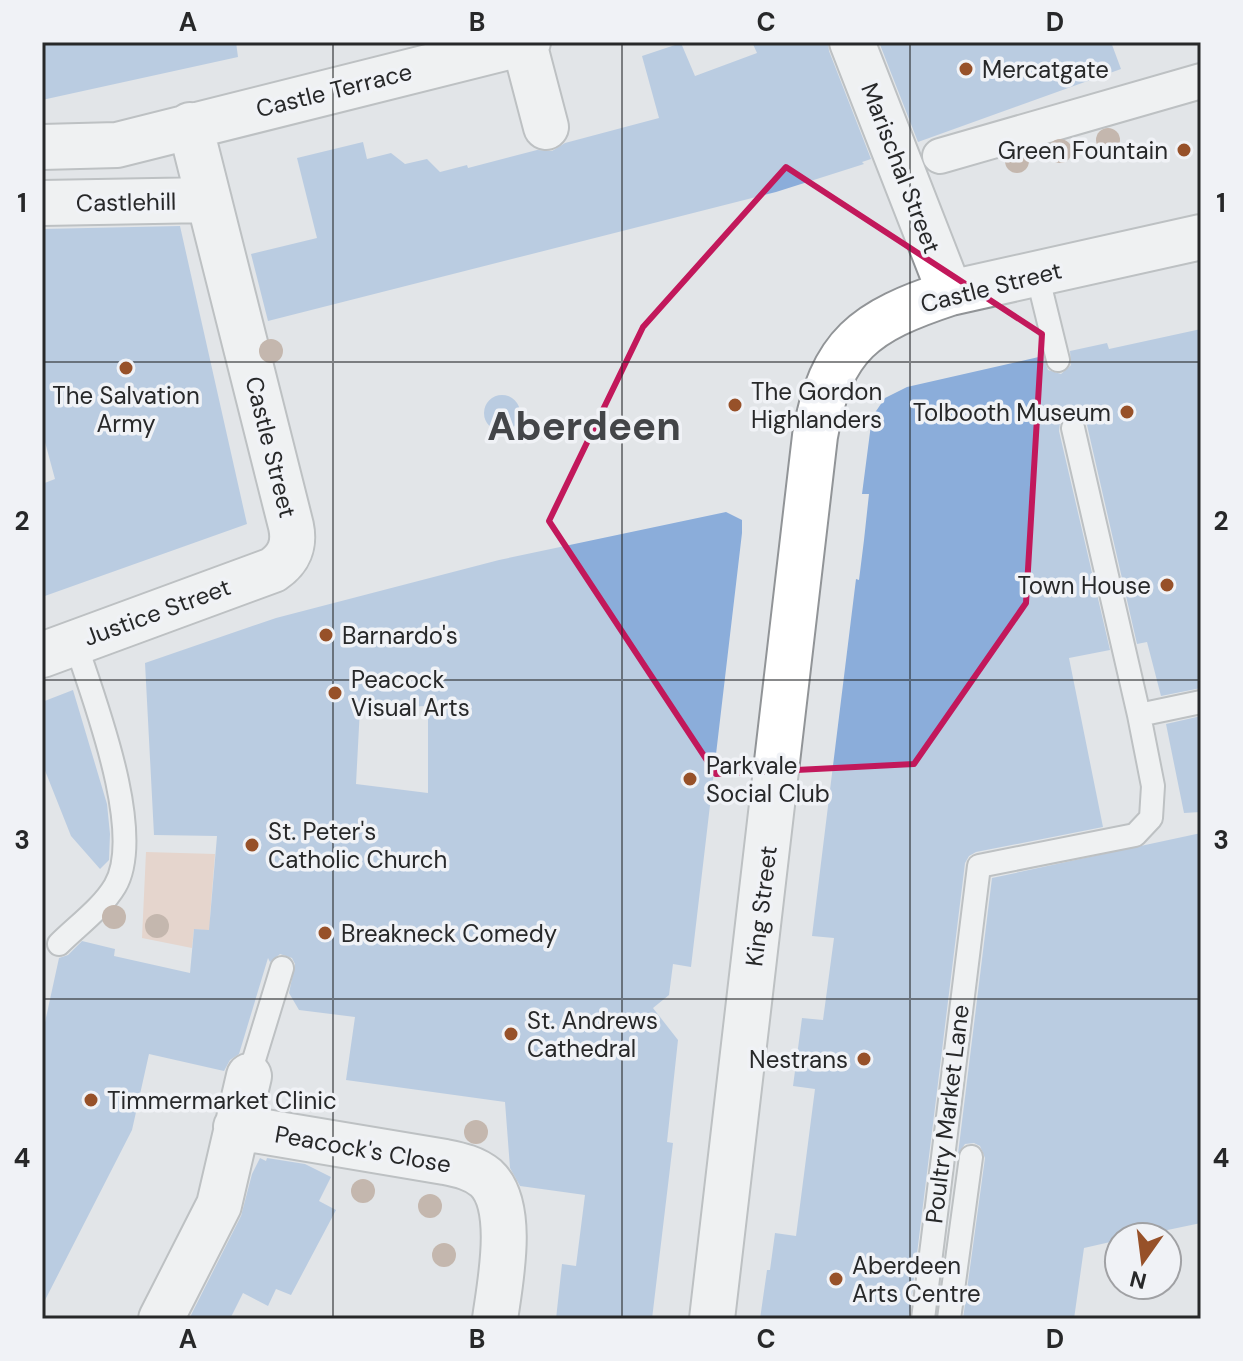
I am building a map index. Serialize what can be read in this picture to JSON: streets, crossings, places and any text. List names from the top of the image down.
{
  "streets": {
    "street": [
      "Castle Terrace",
      "Marischal Street",
      "Castlehill",
      "Castle Street",
      "Justice Street",
      "King Street",
      "Peacock's Close"
    ],
    "lane": ["Poultry Market Lane"]
  },
  "crossings": [
    ["Marischal Street", "Castle Street"],
    ["Castlehill", "Castle Street"],
    ["Castle Street", "Justice Street"],
    ["Castle Street", "King Street"]
  ],
  "districts": ["Aberdeen"],
  "places": [
    "Mercatgate",
    "Green Fountain",
    "The Salvation Army",
    "The Gordon Highlanders",
    "Tolbooth Museum",
    "Town House",
    "Barnardo's",
    "Peacock Visual Arts",
    "Parkvale Social Club",
    "St. Peter's Catholic Church",
    "Breakneck Comedy",
    "St. Andrews Cathedral",
    "Nestrans",
    "Timmermarket Clinic",
    "Aberdeen Arts Centre"
  ],
  "north": "bottom",
  "grid": {
    "columns": [
      "A",
      "B",
      "C",
      "D"
    ],
    "rows": [
      "1",
      "2",
      "3",
      "4"
    ]
  }
}
